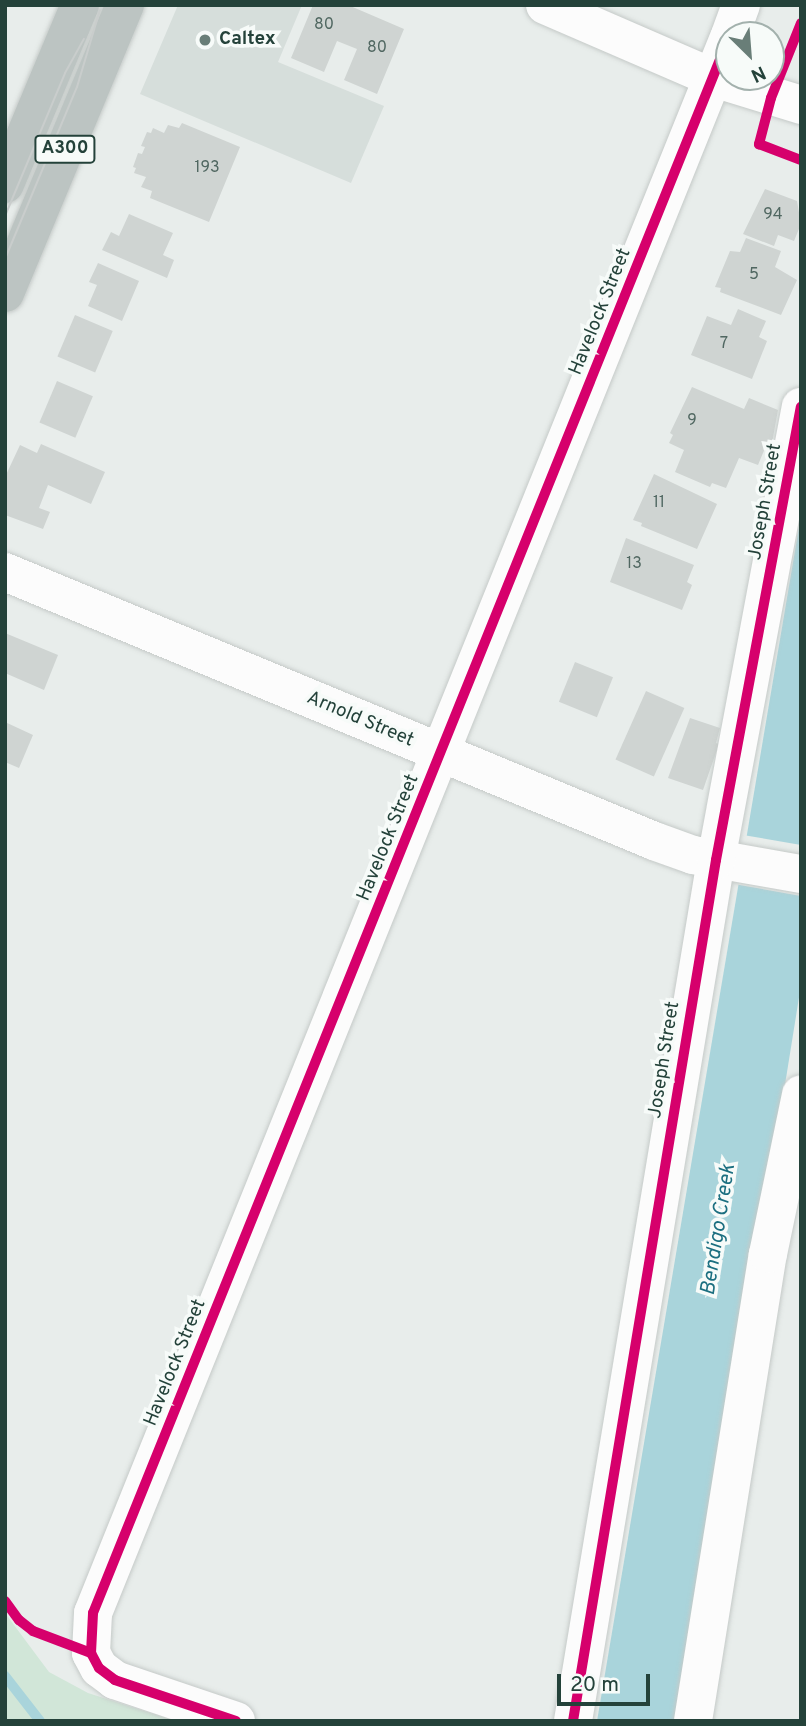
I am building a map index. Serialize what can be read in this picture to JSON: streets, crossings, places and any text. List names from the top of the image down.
{
  "streets": {
    "highway": ["A300"],
    "street": ["Havelock Street", "Joseph Street", "Arnold Street"]
  },
  "crossings": [
    ["Havelock Street", "Arnold Street"],
    ["Joseph Street", "Arnold Street"]
  ],
  "water": ["Bendigo Creek"],
  "places": ["Caltex"],
  "house_numbers": [
    "80",
    "80",
    "193",
    "94",
    "5",
    "7",
    "9",
    "11",
    "13"
  ],
  "scale_bar": "20 m",
  "north": "bottom right"
}
